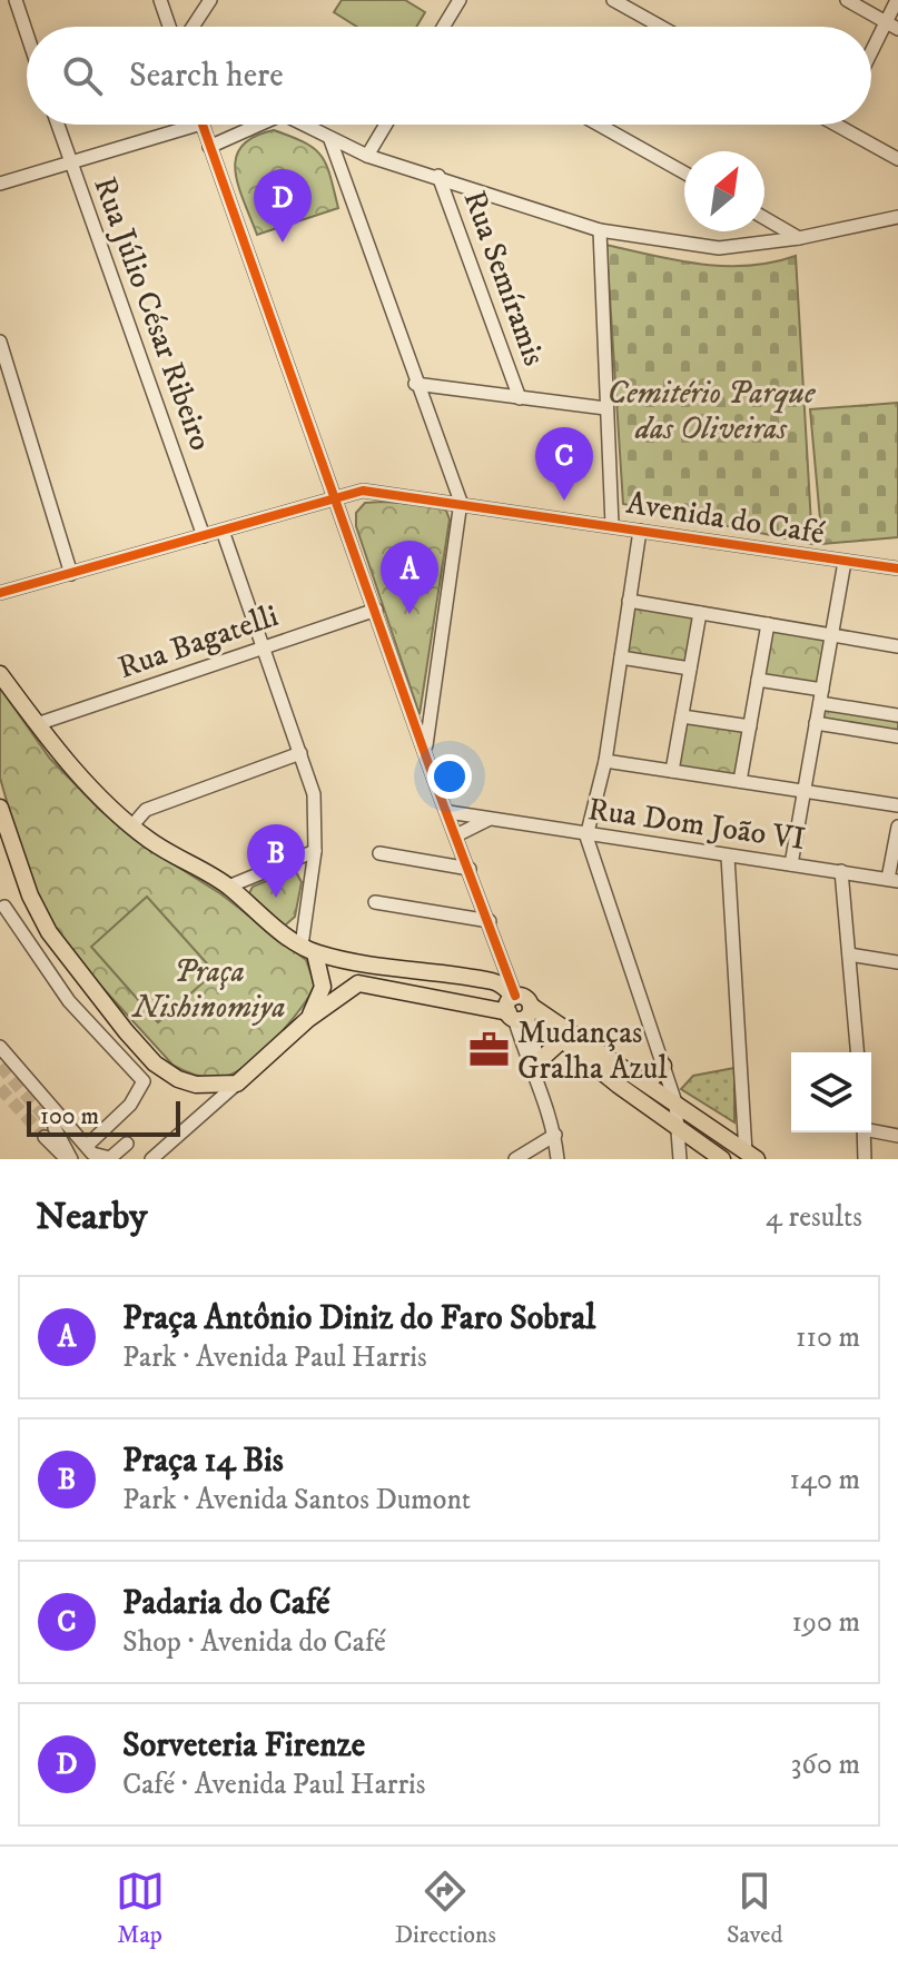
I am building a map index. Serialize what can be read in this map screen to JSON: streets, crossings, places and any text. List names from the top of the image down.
{
  "streets": {
    "street": [
      "Rua Semíramis",
      "Rua Júlio César Ribeiro",
      "Avenida do Café",
      "Rua Bagatelli",
      "Rua Dom João VI"
    ]
  },
  "crossings": [
    ["Rua Júlio César Ribeiro", "Avenida do Café"]
  ],
  "parks": ["Cemitério Parque das Oliveiras", "Praça Nishinomiya"],
  "places": {
    "office": ["Mudanças Gralha Azul"]
  },
  "scale_bar": "100 m",
  "north": "top right",
  "page": {
    "search": "Search here",
    "pins": [
      "D",
      "C",
      "A",
      "B"
    ],
    "scale": "100 m",
    "heading": ["Nearby", "4 results"],
    "list": [
      {
        "mark": "A",
        "name": "Praça Antônio Diniz do Faro Sobral",
        "note": "Park · Avenida Paul Harris",
        "value": "110 m"
      },
      {
        "mark": "B",
        "name": "Praça 14 Bis",
        "note": "Park · Avenida Santos Dumont",
        "value": "140 m"
      },
      {
        "mark": "C",
        "name": "Padaria do Café",
        "note": "Shop · Avenida do Café",
        "value": "190 m"
      },
      {
        "mark": "D",
        "name": "Sorveteria Firenze",
        "note": "Café · Avenida Paul Harris",
        "value": "360 m"
      }
    ],
    "nav": ["Map", "Directions", "Saved"]
  }
}
